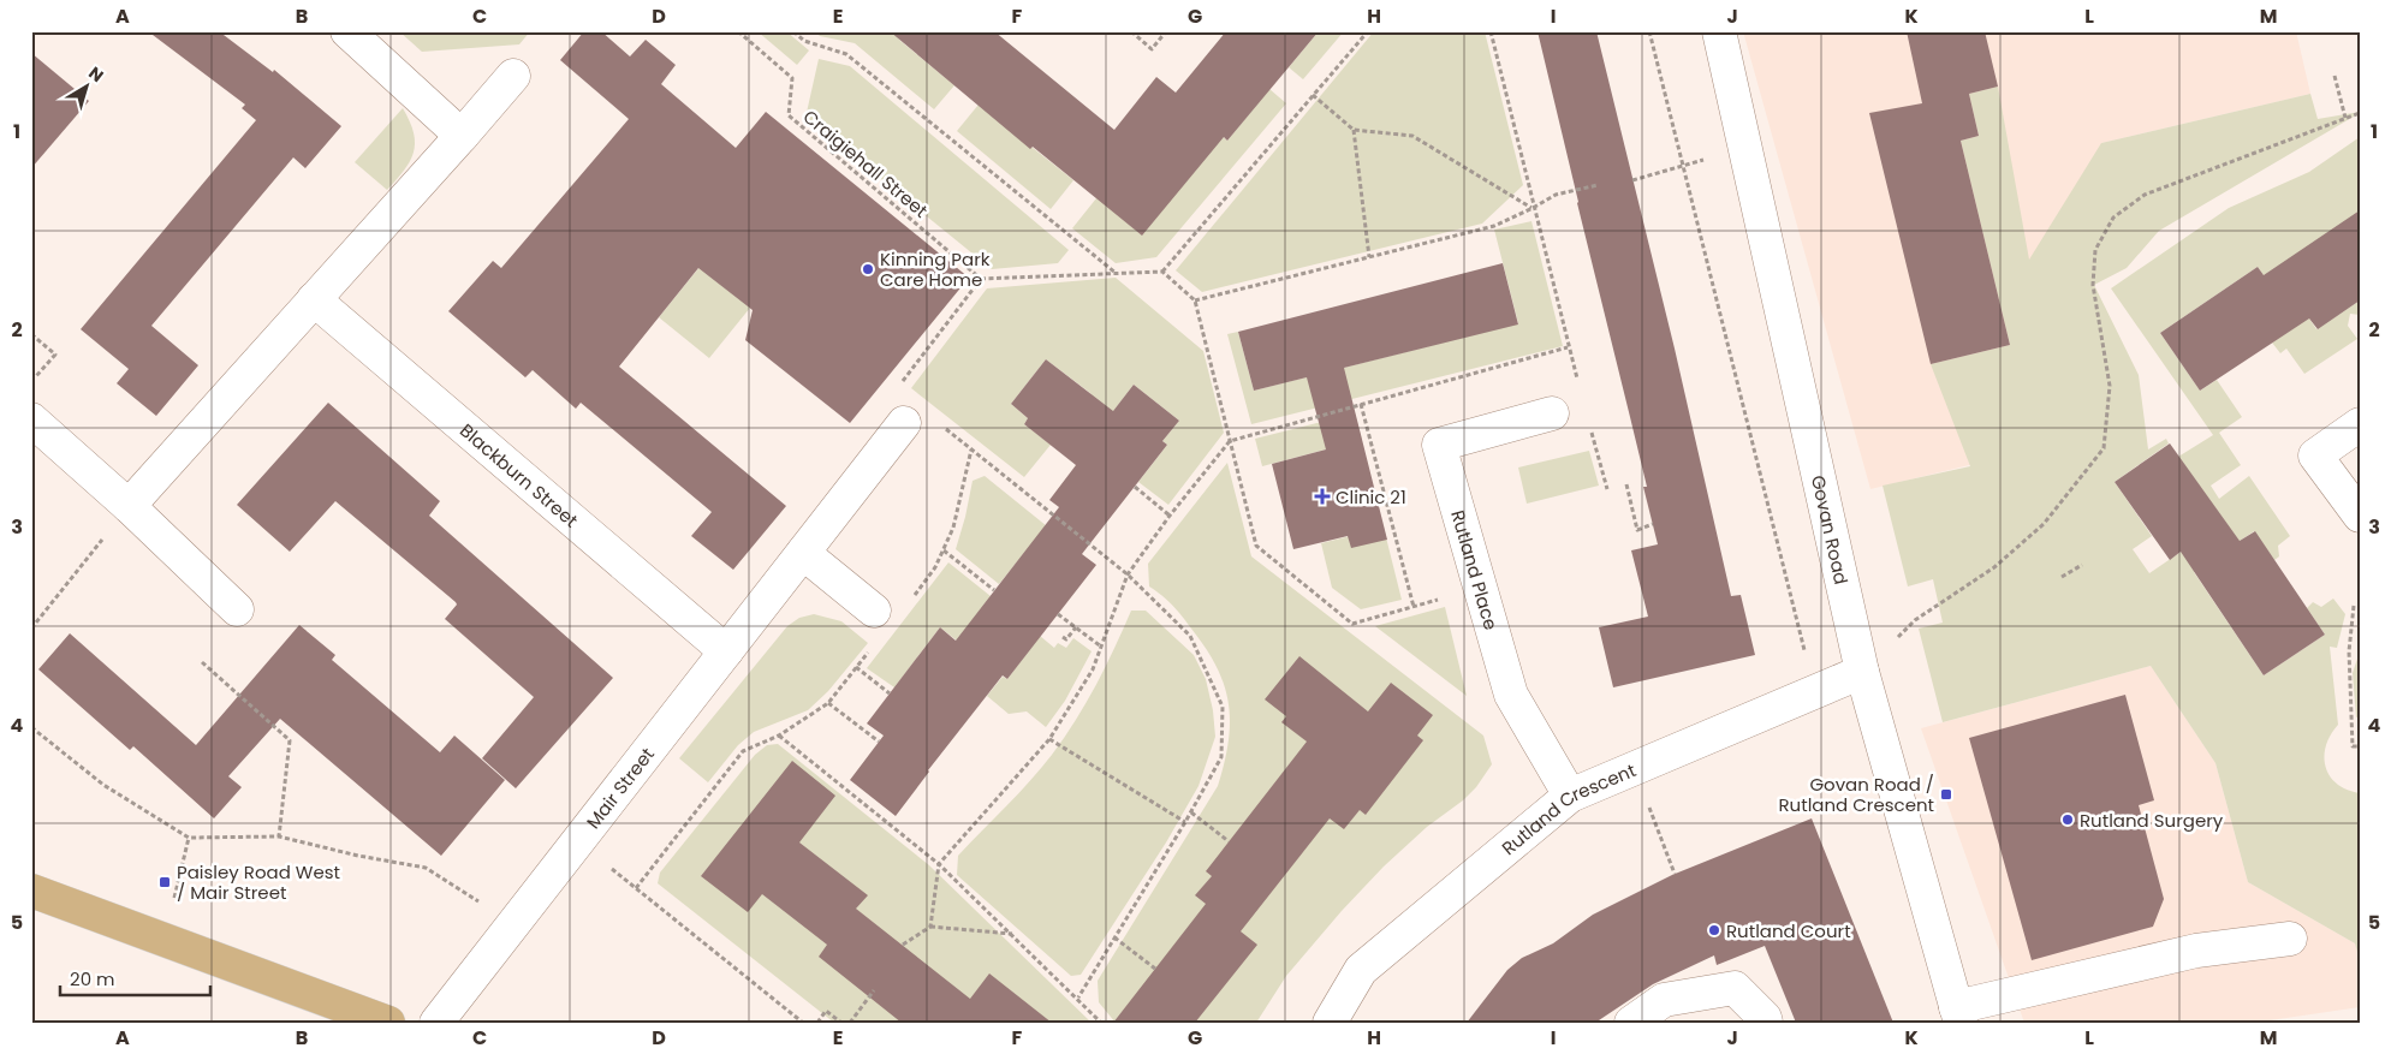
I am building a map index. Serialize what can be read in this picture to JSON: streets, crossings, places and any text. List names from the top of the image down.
{
  "streets": {
    "street": [
      "Blackburn Street",
      "Govan Road",
      "Rutland Place",
      "Mair Street",
      "Rutland Crescent"
    ],
    "path": ["Craigiehall Street"]
  },
  "crossings": [
    ["Blackburn Street", "Mair Street"],
    ["Govan Road", "Rutland Crescent"],
    ["Rutland Place", "Rutland Crescent"]
  ],
  "places": {
    "other": ["Kinning Park Care Home", "Rutland Surgery", "Rutland Court"],
    "health": ["Clinic 21"],
    "transit": ["Govan Road / Rutland Crescent", "Paisley Road West / Mair Street"]
  },
  "scale_bar": "20 m",
  "north": "top right",
  "grid": {
    "columns": [
      "A",
      "B",
      "C",
      "D",
      "E",
      "F",
      "G",
      "H",
      "I",
      "J",
      "K",
      "L",
      "M"
    ],
    "rows": [
      "1",
      "2",
      "3",
      "4",
      "5"
    ]
  }
}
